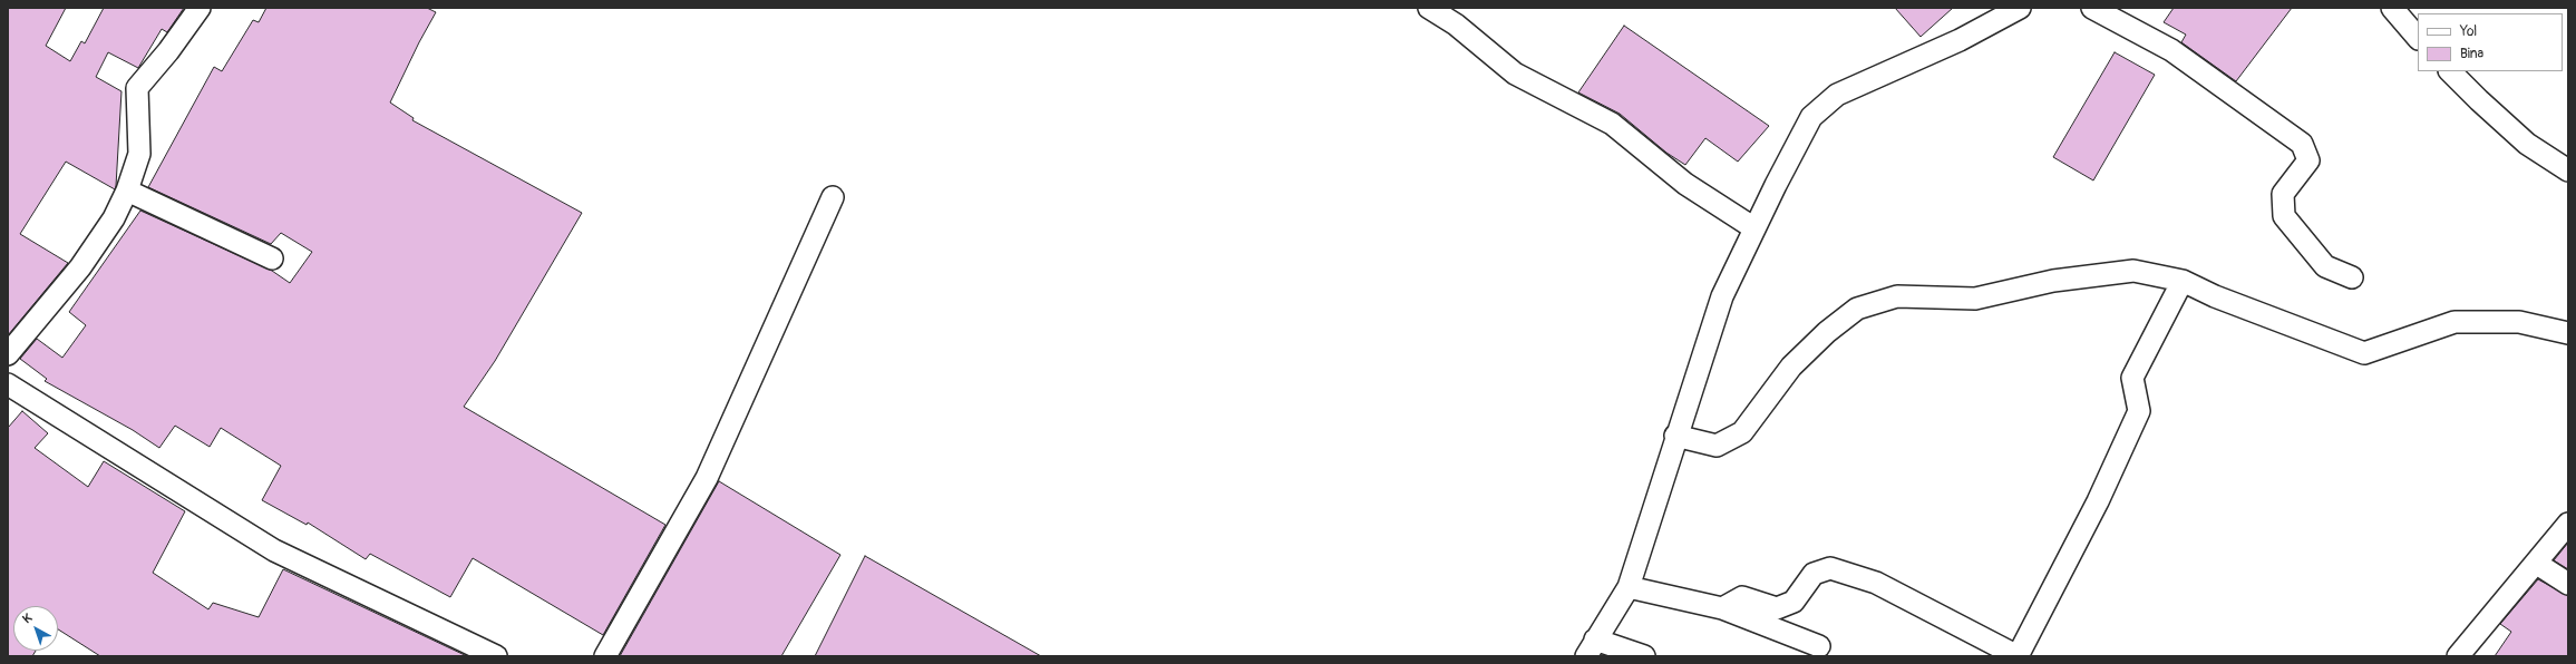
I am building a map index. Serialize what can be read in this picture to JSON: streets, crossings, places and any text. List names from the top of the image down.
{
  "legend": ["Yol", "Bina"],
  "north": "top left"
}
